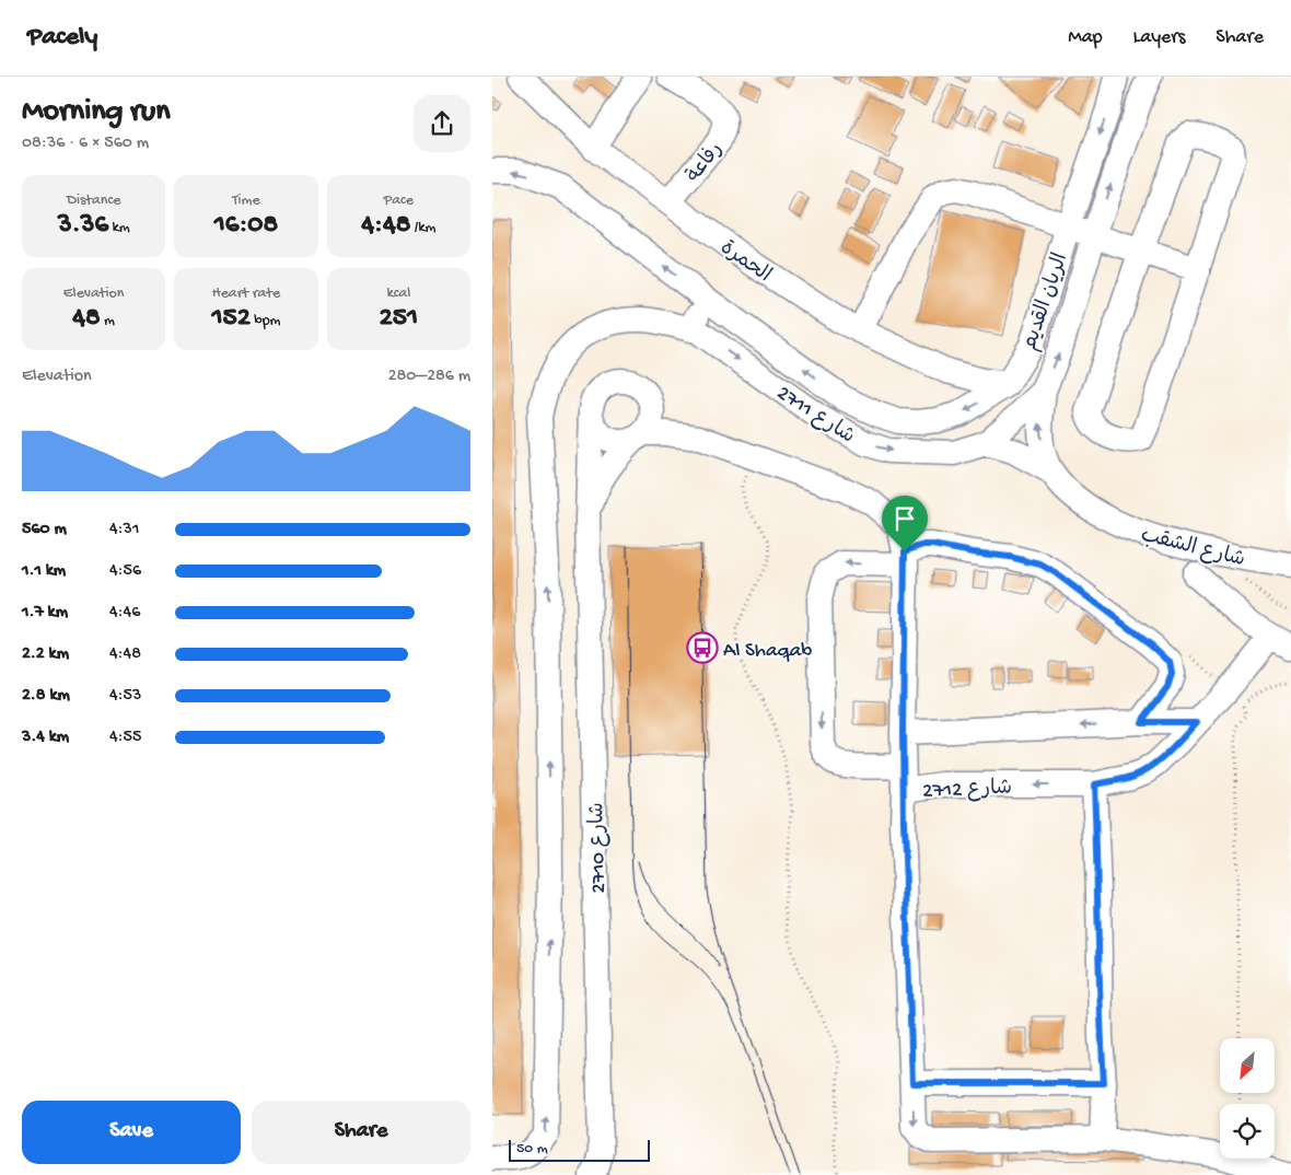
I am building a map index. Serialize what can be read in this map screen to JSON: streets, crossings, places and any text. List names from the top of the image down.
{
  "streets": {
    "street": [
      "رفاعة",
      "الحمرة",
      "الريان القديم",
      "شارع 2711",
      "شارع الشقب",
      "شارع 2712",
      "شارع 2710"
    ]
  },
  "crossings": [
    ["رفاعة", "الحمرة"],
    ["الحمرة", "الريان القديم"],
    ["الريان القديم", "شارع 2711"],
    ["الريان القديم", "شارع الشقب"],
    ["شارع 2711", "شارع الشقب"]
  ],
  "places": {
    "bus stop": ["Al Shaqab"]
  },
  "scale_bar": "50 m",
  "north": "bottom left",
  "page": {
    "header": "Pacely",
    "nav": ["Map", "Layers", "Share"],
    "heading": ["Morning run", "08:36 · 6 × 560 m"],
    "stats": [
      ["Distance", "3.36 km"],
      ["Time", "16:08"],
      ["Pace", "4:48 /km"],
      ["Elevation", "48 m"],
      ["Heart rate", "152 bpm"],
      ["kcal", "251"]
    ],
    "chart": ["Elevation", "280–286 m"],
    "list": [
      {
        "name": "560 m",
        "note": "4:31"
      },
      {
        "name": "1.1 km",
        "note": "4:56"
      },
      {
        "name": "1.7 km",
        "note": "4:46"
      },
      {
        "name": "2.2 km",
        "note": "4:48"
      },
      {
        "name": "2.8 km",
        "note": "4:53"
      },
      {
        "name": "3.4 km",
        "note": "4:55"
      }
    ],
    "buttons": ["Save", "Share"],
    "scale": "50 m"
  }
}
